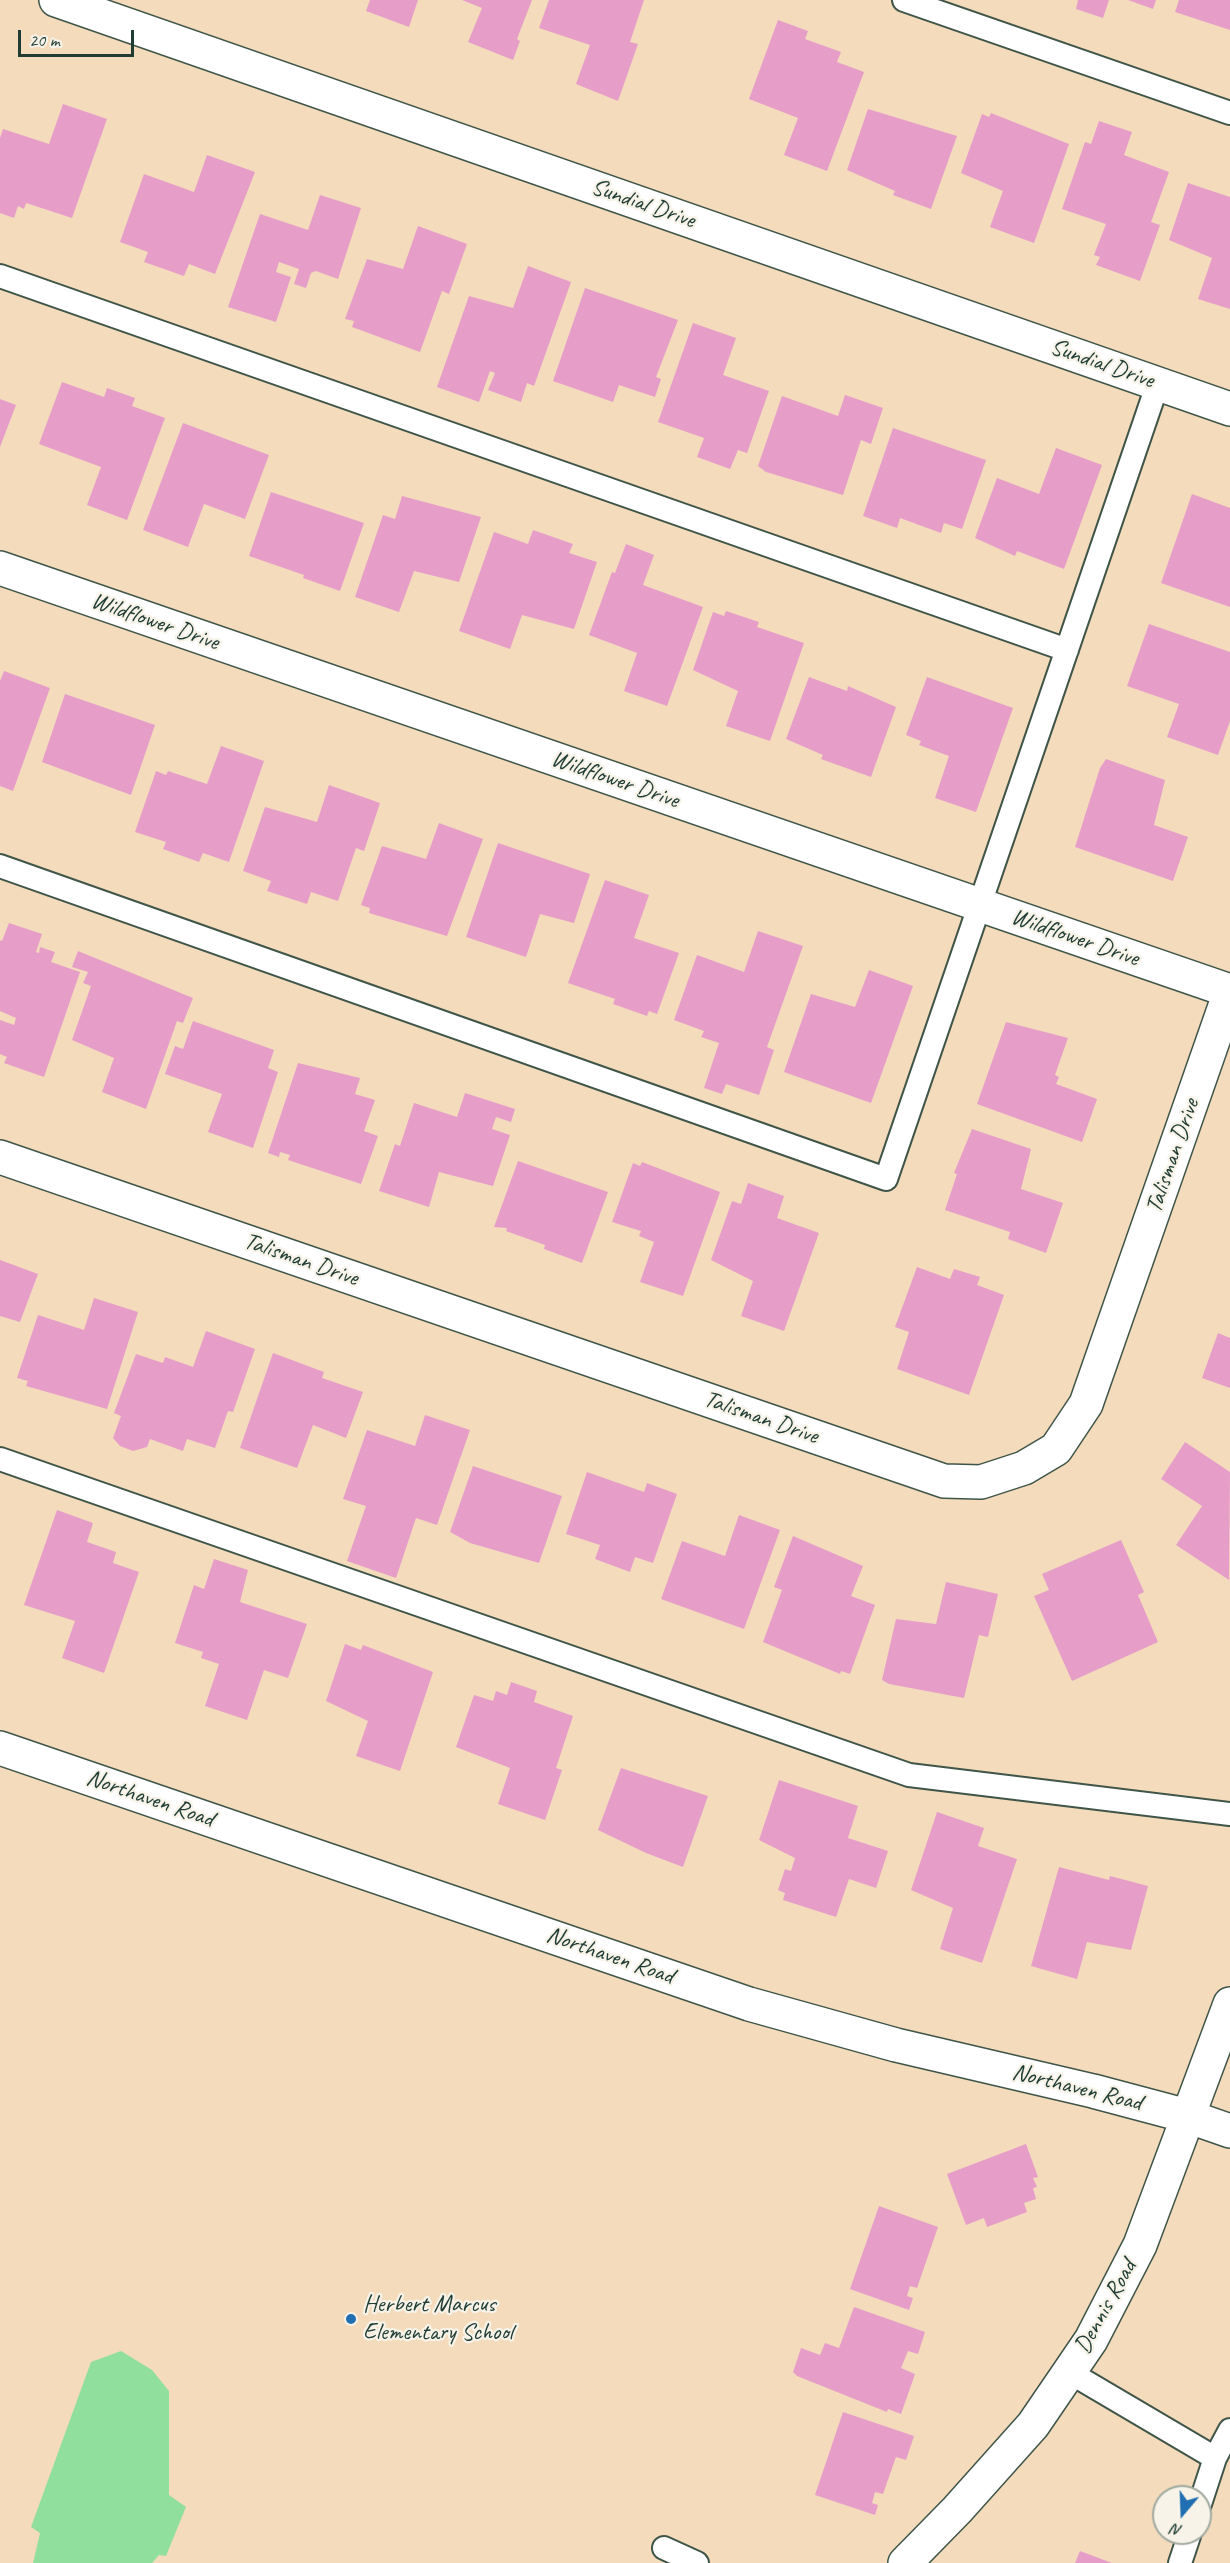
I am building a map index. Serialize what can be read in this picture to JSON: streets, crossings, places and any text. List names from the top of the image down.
{
  "streets": {
    "street": [
      "Sundial Drive",
      "Wildflower Drive",
      "Talisman Drive",
      "Northaven Road",
      "Dennis Road"
    ]
  },
  "crossings": [
    ["Wildflower Drive", "Talisman Drive"],
    ["Northaven Road", "Dennis Road"]
  ],
  "places": ["Herbert Marcus Elementary School"],
  "scale_bar": "20 m",
  "north": "bottom"
}
